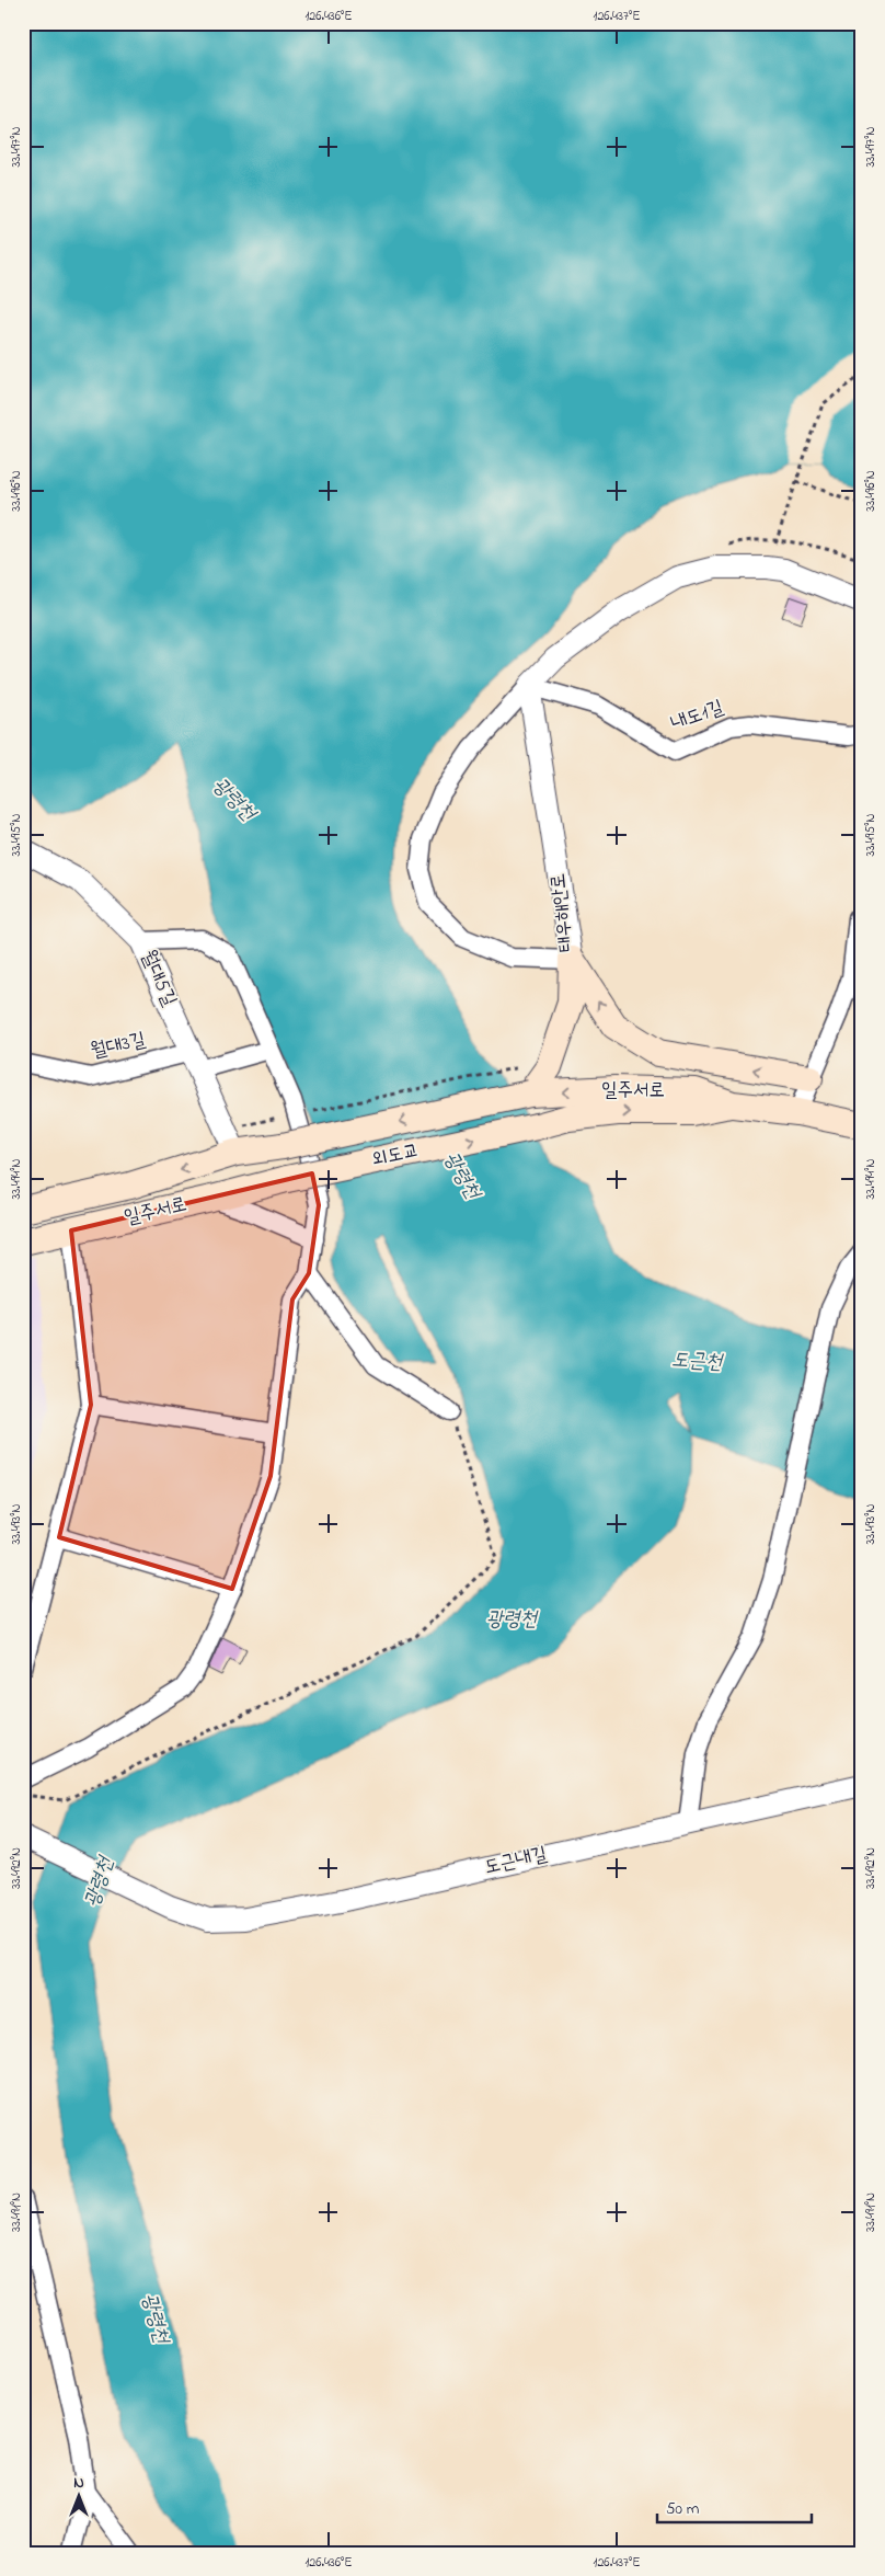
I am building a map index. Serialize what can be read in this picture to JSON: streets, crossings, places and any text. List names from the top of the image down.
{
  "streets": {
    "main road": ["일주서로", "외도교"],
    "street": [
      "내도1길",
      "태우해안로",
      "월대5길",
      "월대3길",
      "도근내길"
    ]
  },
  "crossings": [
    ["내도1길", "태우해안로"],
    ["월대5길", "월대3길"],
    ["월대5길", "일주서로"],
    ["일주서로", "외도교"]
  ],
  "water": ["광령천", "도근천"],
  "scale_bar": "50 m",
  "north": "top",
  "coordinates": [
    "126.436°E",
    "126.437°E",
    "33.497°N",
    "33.496°N",
    "33.495°N",
    "33.494°N",
    "33.493°N",
    "33.492°N",
    "33.491°N"
  ]
}
